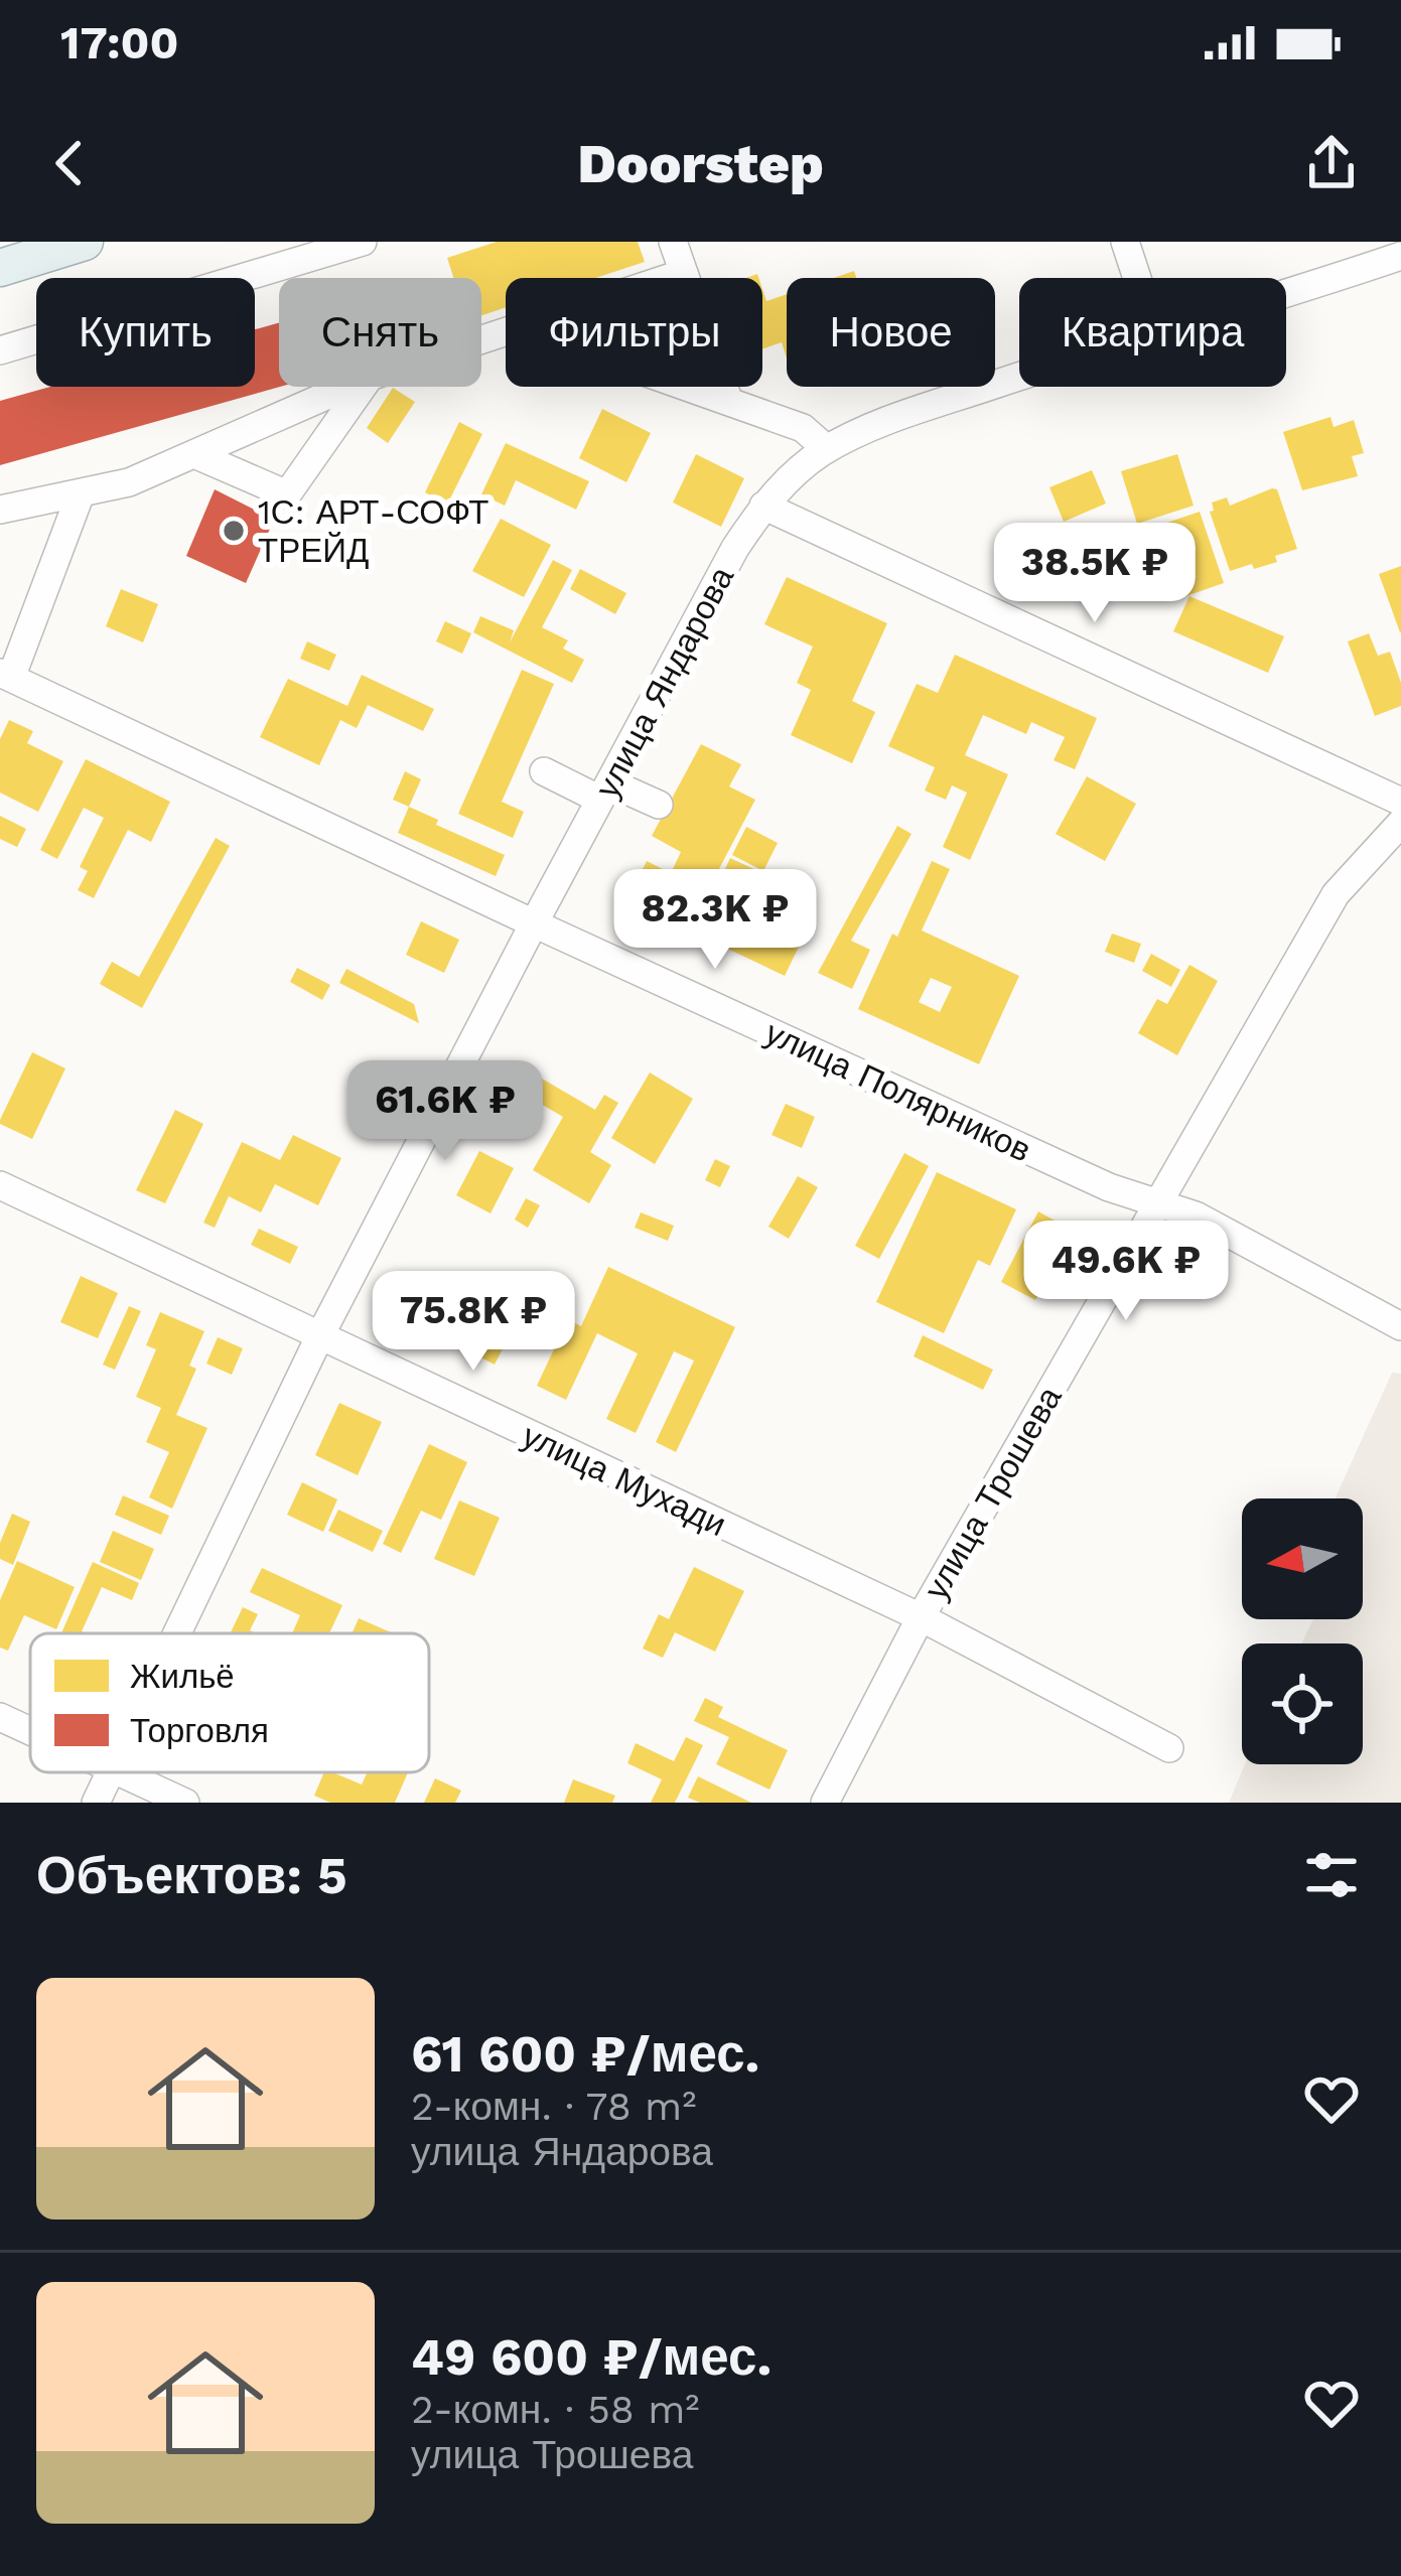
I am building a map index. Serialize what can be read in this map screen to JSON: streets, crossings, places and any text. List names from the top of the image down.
{
  "streets": {
    "street": [
      "улица Яндарова",
      "улица Полярников",
      "улица Мухади",
      "улица Трошева"
    ]
  },
  "crossings": [
    ["улица Яндарова", "улица Полярников"],
    ["улица Яндарова", "улица Мухади"],
    ["улица Полярников", "улица Трошева"],
    ["улица Мухади", "улица Трошева"]
  ],
  "places": ["1С: АРТ-СОФТ ТРЕЙД"],
  "legend": ["Жильё", "Торговля"],
  "north": "left",
  "page": {
    "status": "17:00",
    "header": "Doorstep",
    "chip": [
      "Купить",
      "Снять",
      "Фильтры",
      "Новое",
      "Квартира"
    ],
    "price": [
      "38.5K ₽",
      "82.3K ₽",
      "61.6K ₽",
      "49.6K ₽",
      "75.8K ₽"
    ],
    "heading": "Объектов: 5",
    "list": [
      {
        "name": "61 600 ₽/мес.",
        "note": "2-комн. · 78 m² · улица Яндарова"
      },
      {
        "name": "49 600 ₽/мес.",
        "note": "2-комн. · 58 m² · улица Трошева"
      }
    ]
  }
}
